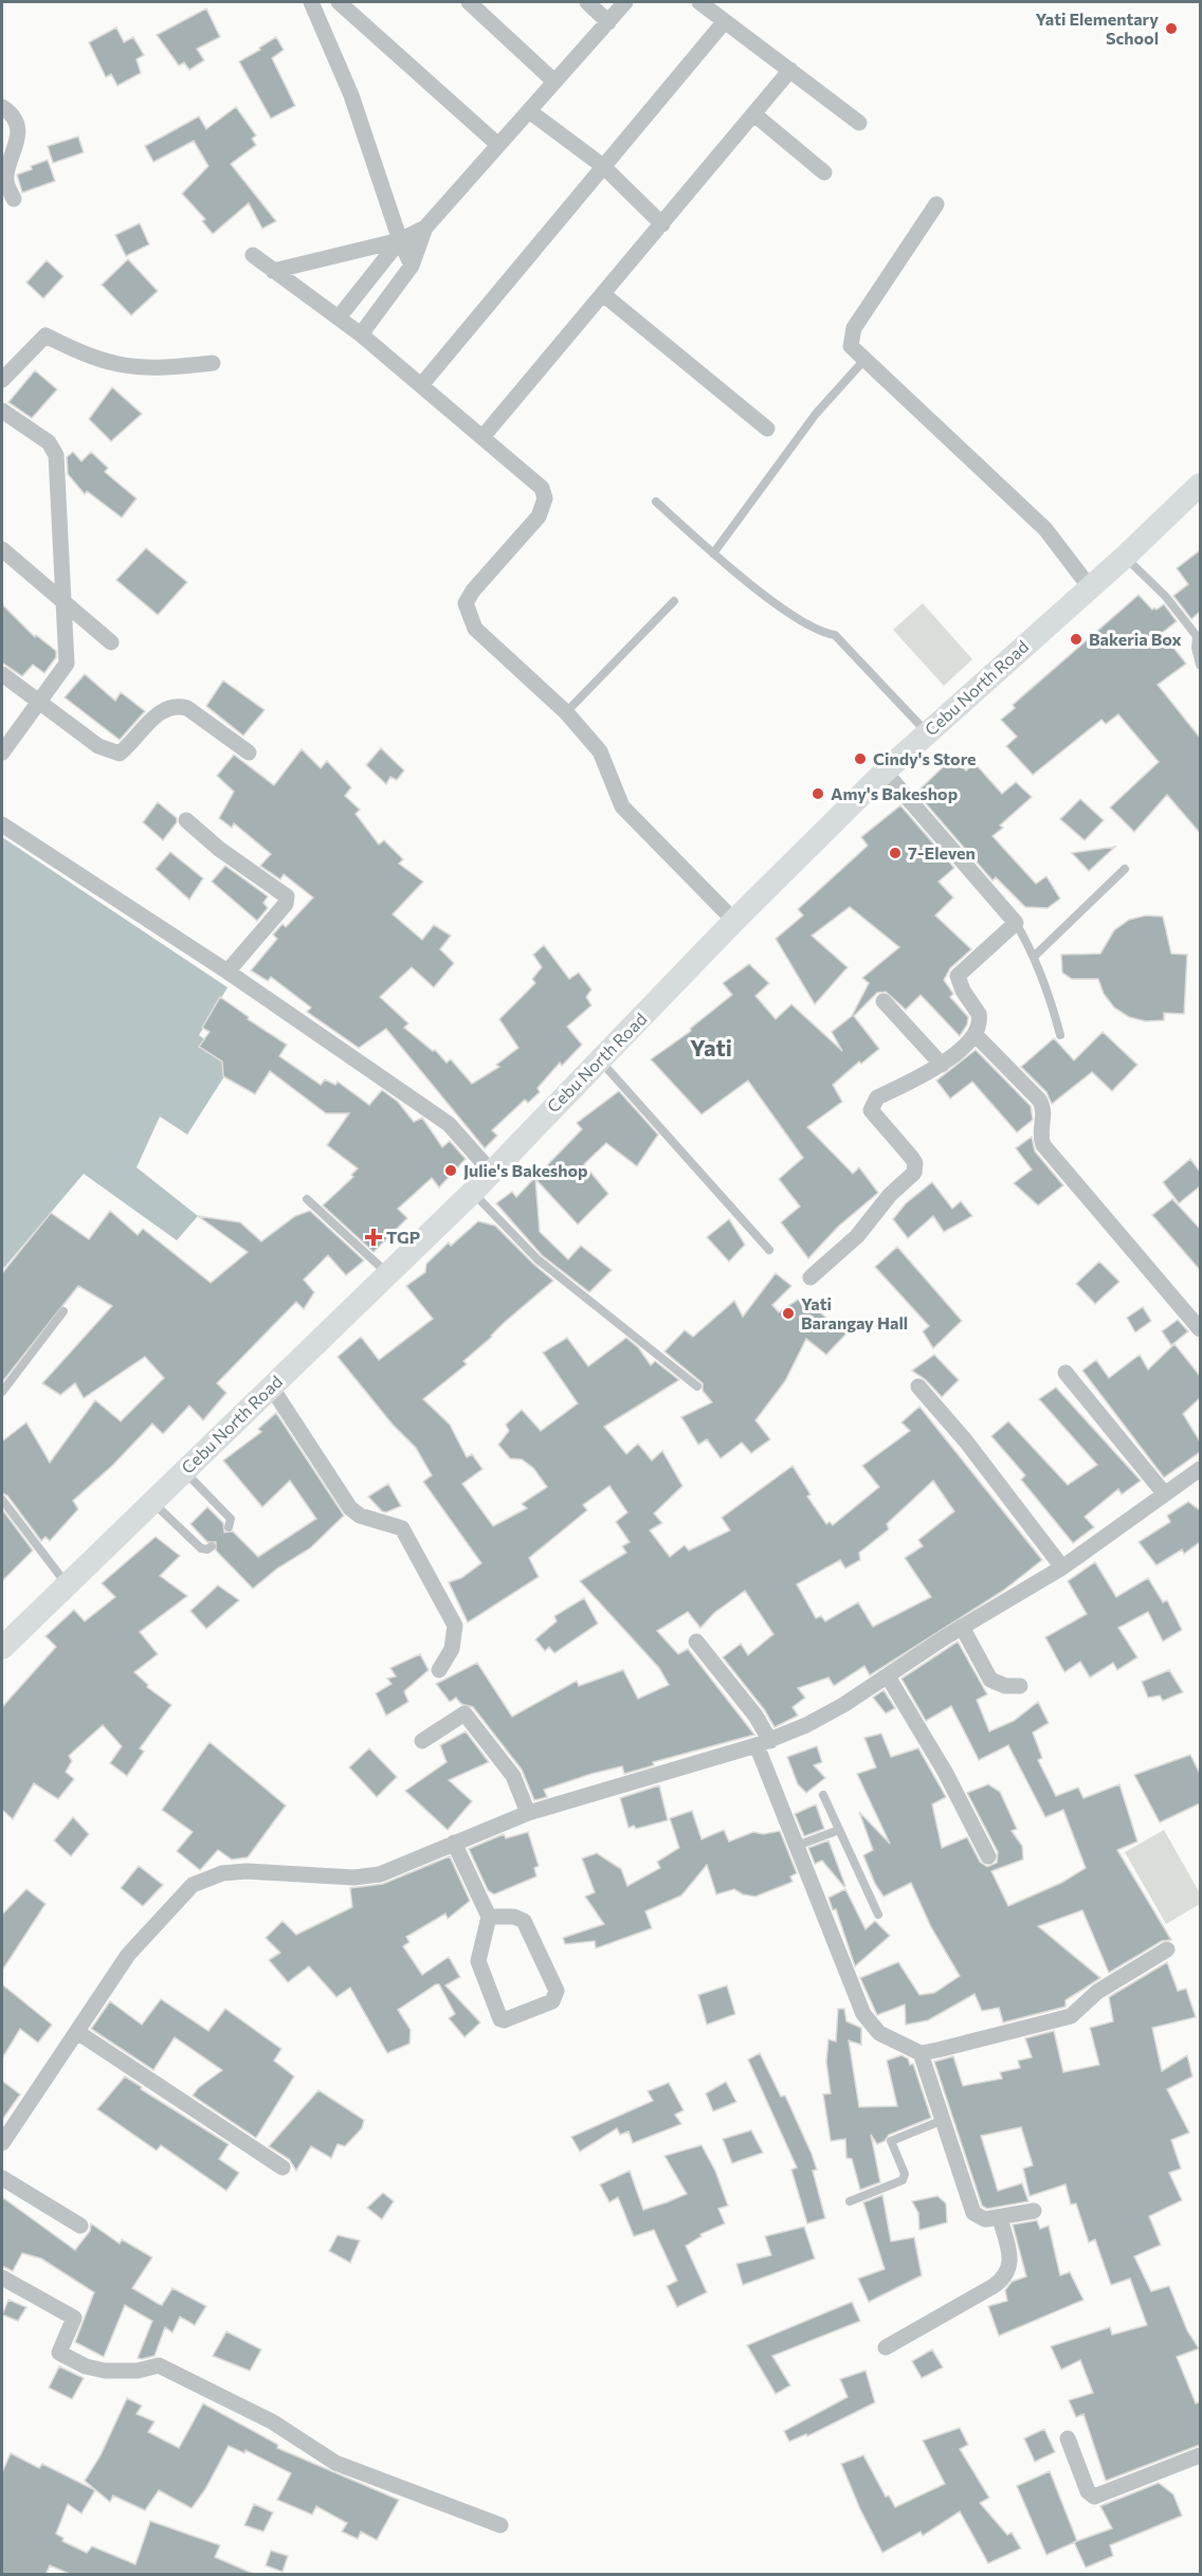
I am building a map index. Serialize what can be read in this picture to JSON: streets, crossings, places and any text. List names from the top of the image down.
{
  "streets": {
    "main road": ["Cebu North Road"]
  },
  "districts": ["Yati"],
  "places": {
    "other": [
      "Yati Elementary School",
      "Bakeria Box",
      "Cindy's Store",
      "Amy's Bakeshop",
      "7-Eleven",
      "Julie's Bakeshop",
      "Yati Barangay Hall"
    ],
    "health": ["TGP"]
  }
}
